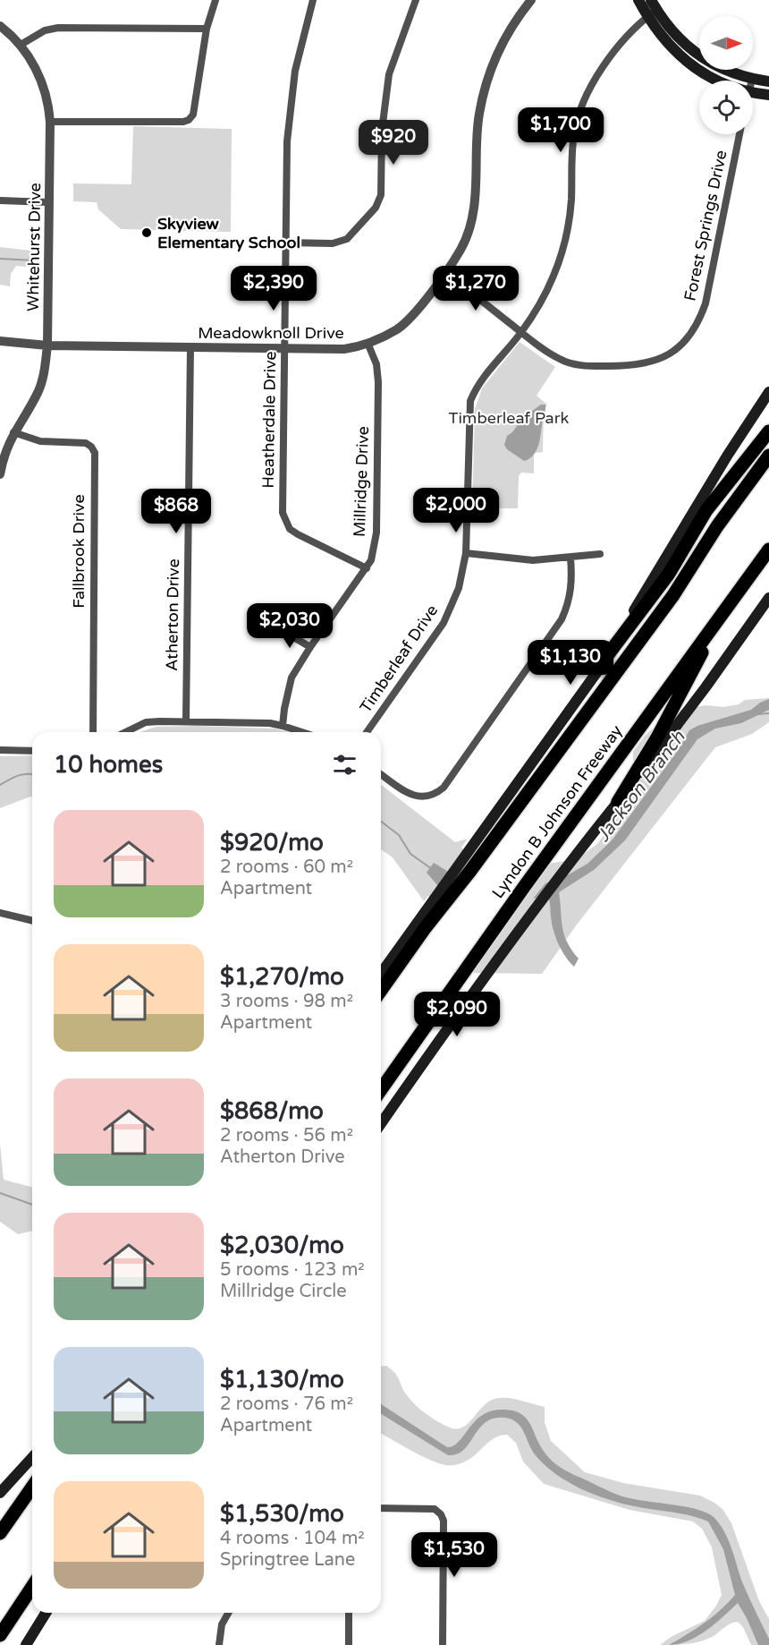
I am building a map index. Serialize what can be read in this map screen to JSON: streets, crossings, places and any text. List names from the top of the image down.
{
  "streets": {
    "highway": ["Lyndon B Johnson Freeway"],
    "street": [
      "Forest Springs Drive",
      "Whitehurst Drive",
      "Meadowknoll Drive",
      "Heatherdale Drive",
      "Millridge Drive",
      "Fallbrook Drive",
      "Atherton Drive",
      "Timberleaf Drive"
    ]
  },
  "crossings": [
    ["Forest Springs Drive", "Meadowknoll Drive"],
    ["Forest Springs Drive", "Timberleaf Drive"],
    ["Whitehurst Drive", "Meadowknoll Drive"],
    ["Whitehurst Drive", "Fallbrook Drive"],
    ["Meadowknoll Drive", "Heatherdale Drive"],
    ["Meadowknoll Drive", "Millridge Drive"],
    ["Meadowknoll Drive", "Atherton Drive"],
    ["Heatherdale Drive", "Millridge Drive"]
  ],
  "water": ["Jackson Branch"],
  "parks": ["Timberleaf Park"],
  "places": ["Skyview Elementary School"],
  "north": "right",
  "page": {
    "price": [
      "$1,700",
      "$920",
      "$2,390",
      "$1,270",
      "$2,000",
      "$868",
      "$2,030",
      "$1,130",
      "$2,090",
      "$1,530"
    ],
    "heading": "10 homes",
    "list": [
      {
        "name": "$920/mo",
        "note": "2 rooms · 60 m² · Apartment"
      },
      {
        "name": "$1,270/mo",
        "note": "3 rooms · 98 m² · Apartment"
      },
      {
        "name": "$868/mo",
        "note": "2 rooms · 56 m² · Atherton Drive"
      },
      {
        "name": "$2,030/mo",
        "note": "5 rooms · 123 m² · Millridge Circle"
      },
      {
        "name": "$1,130/mo",
        "note": "2 rooms · 76 m² · Apartment"
      },
      {
        "name": "$1,530/mo",
        "note": "4 rooms · 104 m² · Springtree Lane"
      }
    ]
  }
}
